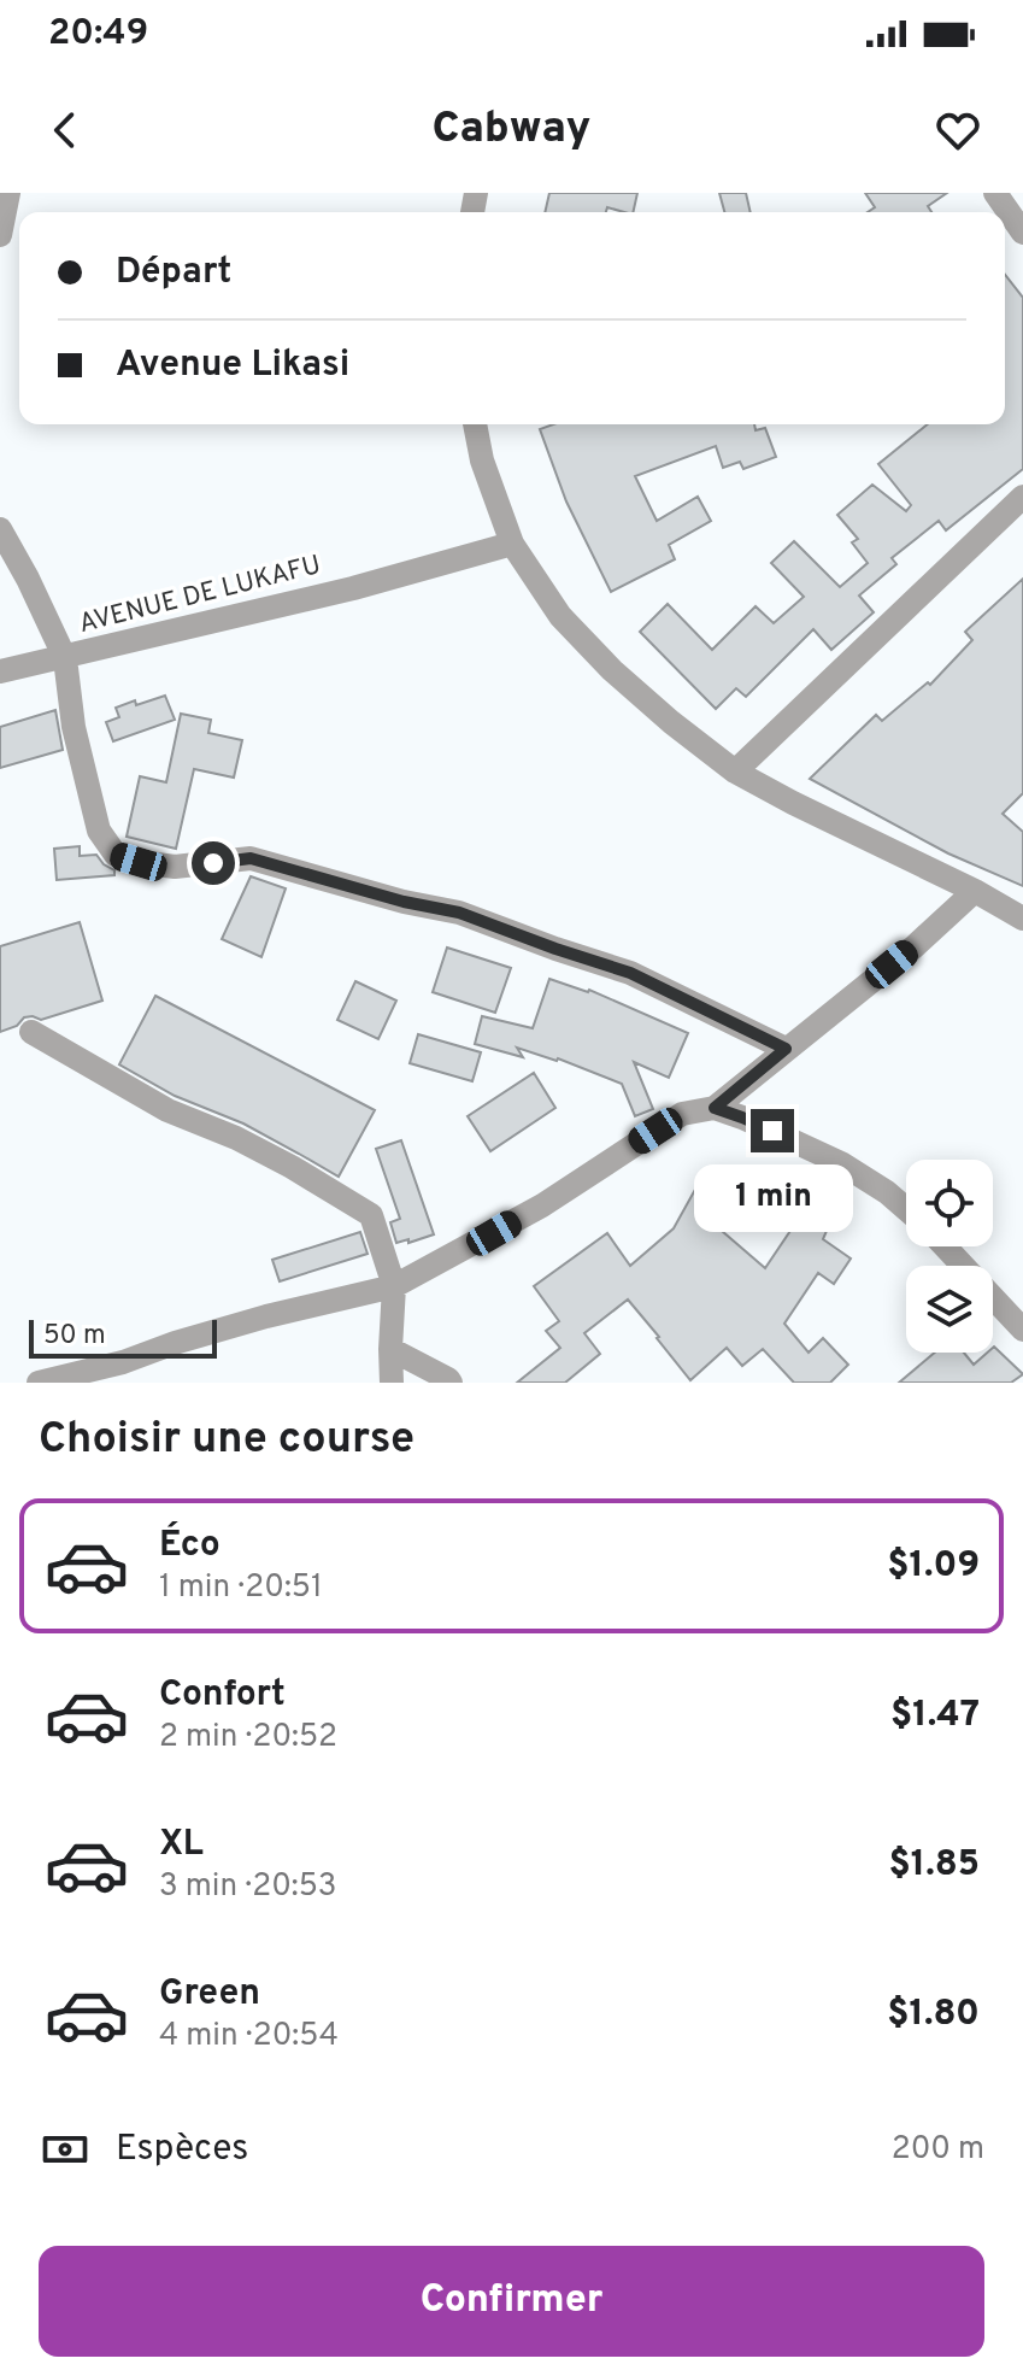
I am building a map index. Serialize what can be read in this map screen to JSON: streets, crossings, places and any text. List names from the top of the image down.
{
  "streets": {
    "street": ["AVENUE DE LUKAFU"]
  },
  "scale_bar": "50 m",
  "page": {
    "status": "20:49",
    "header": "Cabway",
    "banner": ["Départ", "Avenue Likasi"],
    "bubble": "1 min",
    "scale": "50 m",
    "heading": "Choisir une course",
    "list": [
      {
        "name": "Éco",
        "note": "1 min · 20:51",
        "value": "$1.09"
      },
      {
        "name": "Confort",
        "note": "2 min · 20:52",
        "value": "$1.47"
      },
      {
        "name": "XL",
        "note": "3 min · 20:53",
        "value": "$1.85"
      },
      {
        "name": "Green",
        "note": "4 min · 20:54",
        "value": "$1.80"
      }
    ],
    "pay": ["Espèces", "200 m"],
    "buttons": "Confirmer"
  }
}
